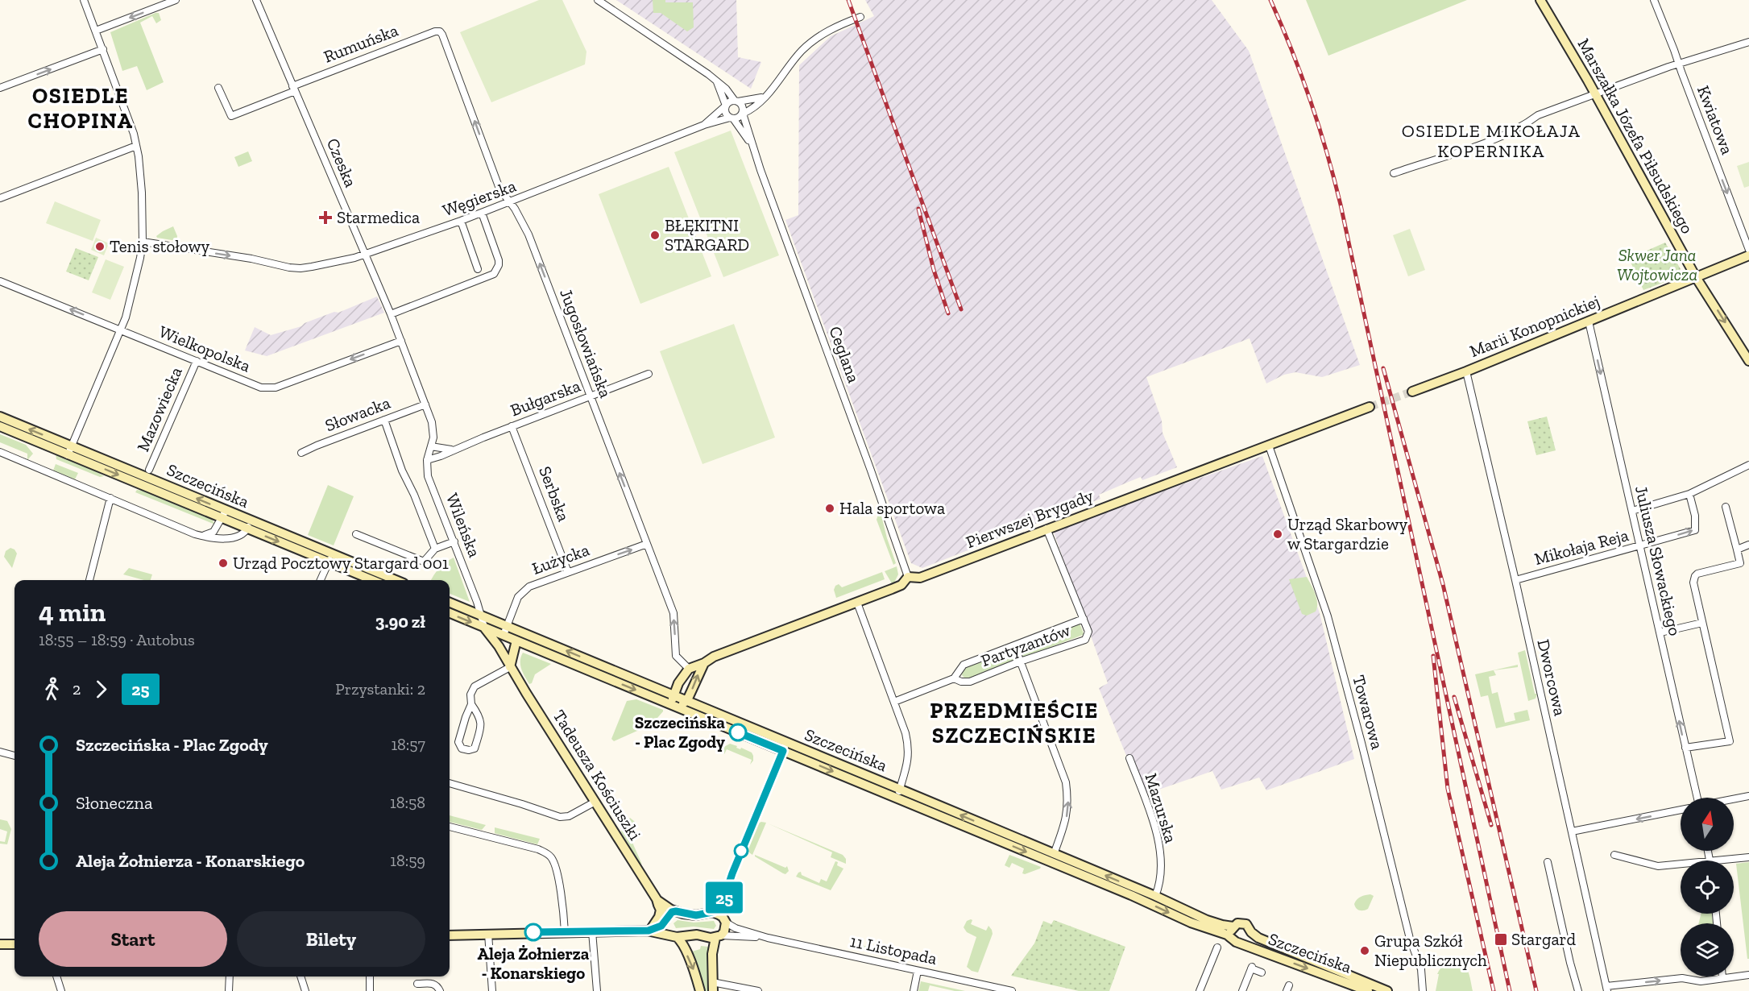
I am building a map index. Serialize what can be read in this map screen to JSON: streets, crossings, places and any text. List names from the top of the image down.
{
  "streets": {
    "main road": [
      "Marszałka Józefa Piłsudskiego",
      "Marii Konopnickiej",
      "Szczecińska",
      "Pierwszej Brygady",
      "Tadeusza Kościuszki"
    ],
    "street": [
      "Rumuńska",
      "Kwiatowa",
      "Czeska",
      "Węgierska",
      "Jugosłowiańska",
      "Wielkopolska",
      "Ceglana",
      "Bułgarska",
      "Mazowiecka",
      "Słowacka",
      "Serbska",
      "Wileńska",
      "Mikołaja Reja",
      "Łużycka",
      "Juliusza Słowackiego",
      "Partyzantów",
      "Dworcowa",
      "Towarowa",
      "Mazurska",
      "11 Listopada"
    ]
  },
  "crossings": [
    ["Rumuńska", "Czeska"],
    ["Rumuńska", "Jugosłowiańska"],
    ["Marszałka Józefa Piłsudskiego", "Marii Konopnickiej"],
    ["Czeska", "Węgierska"],
    ["Czeska", "Wielkopolska"],
    ["Czeska", "Słowacka"],
    ["Czeska", "Wileńska"],
    ["Węgierska", "Jugosłowiańska"],
    ["Węgierska", "Ceglana"],
    ["Marii Konopnickiej", "Juliusza Słowackiego"],
    ["Marii Konopnickiej", "Dworcowa"],
    ["Jugosłowiańska", "Bułgarska"],
    ["Jugosłowiańska", "Pierwszej Brygady"],
    ["Jugosłowiańska", "Łużycka"],
    ["Wielkopolska", "Mazowiecka"],
    ["Ceglana", "Pierwszej Brygady"],
    ["Bułgarska", "Serbska"],
    ["Bułgarska", "Wileńska"],
    ["Szczecińska", "Wileńska"],
    ["Szczecińska", "Łużycka"],
    ["Szczecińska", "Tadeusza Kościuszki"],
    ["Szczecińska", "Mazurska"],
    ["Serbska", "Łużycka"],
    ["Pierwszej Brygady", "Partyzantów"],
    ["Pierwszej Brygady", "Towarowa"],
    ["Wileńska", "Tadeusza Kościuszki"],
    ["Mikołaja Reja", "Juliusza Słowackiego"],
    ["Mikołaja Reja", "Dworcowa"]
  ],
  "one_way": [
    "Kwiatowa",
    "Jugosłowiańska",
    "Wielkopolska",
    "Łużycka"
  ],
  "districts": ["OSIEDLE CHOPINA", "OSIEDLE MIKOŁAJA KOPERNIKA", "PRZEDMIEŚCIE SZCZECIŃSKIE"],
  "parks": ["Skwer Jana Wojtowicza"],
  "places": {
    "health": ["Starmedica"],
    "other": [
      "BŁĘKITNI STARGARD",
      "Tenis stołowy",
      "Hala sportowa",
      "Urząd Skarbowy w Stargardzie",
      "Urząd Pocztowy Stargard 001",
      "Szczecińska - Plac Zgody",
      "Aleja Żołnierza - Konarskiego",
      "Grupa Szkół Niepublicznych"
    ],
    "transit": ["Stargard"]
  },
  "lines": ["bus line 25"],
  "north": "top",
  "page": {
    "on_map": "25",
    "heading": ["4 min", "18:55 – 18:59 · Autobus", "3.90 zł"],
    "legs": ["2", "25", "Przystanki: 2"],
    "list": [
      {
        "name": "Szczecińska - Plac Zgody",
        "value": "18:57"
      },
      {
        "name": "Słoneczna",
        "value": "18:58"
      },
      {
        "name": "Aleja Żołnierza - Konarskiego",
        "value": "18:59"
      }
    ],
    "buttons": ["Start", "Bilety"]
  }
}
